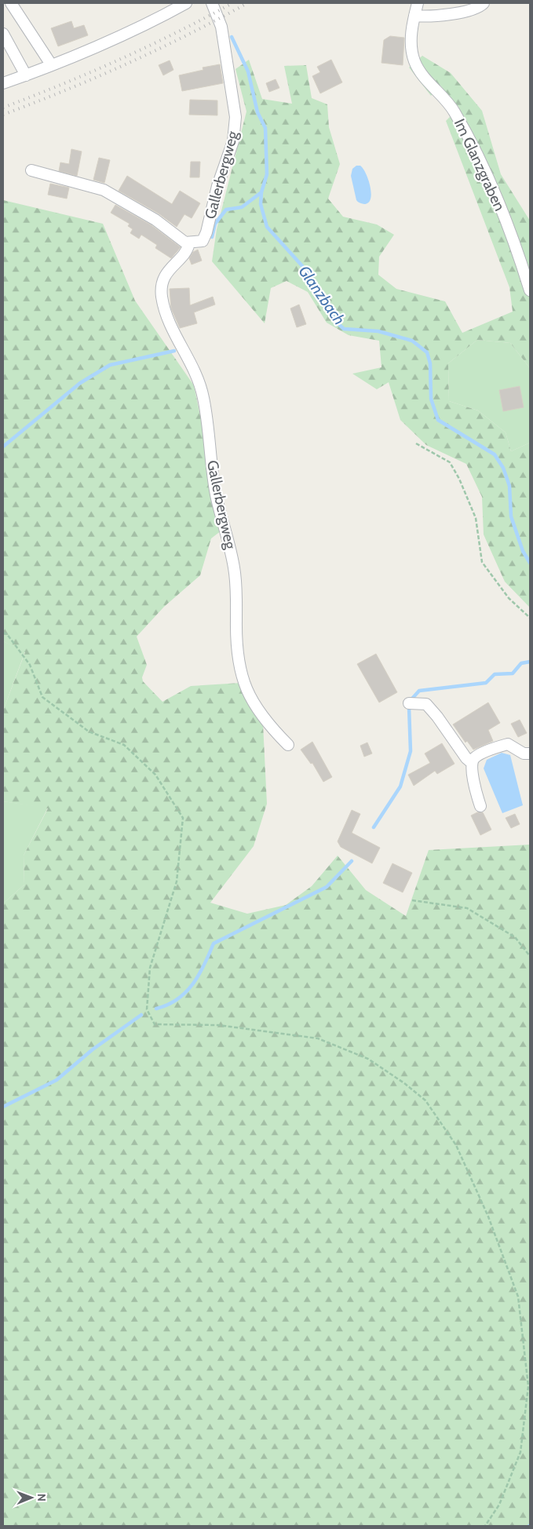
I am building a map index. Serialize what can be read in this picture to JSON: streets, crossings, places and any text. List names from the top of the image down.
{
  "streets": {
    "street": ["Im Glanzgraben", "Gallerbergweg"]
  },
  "water": ["Glanzbach"],
  "north": "right"
}
